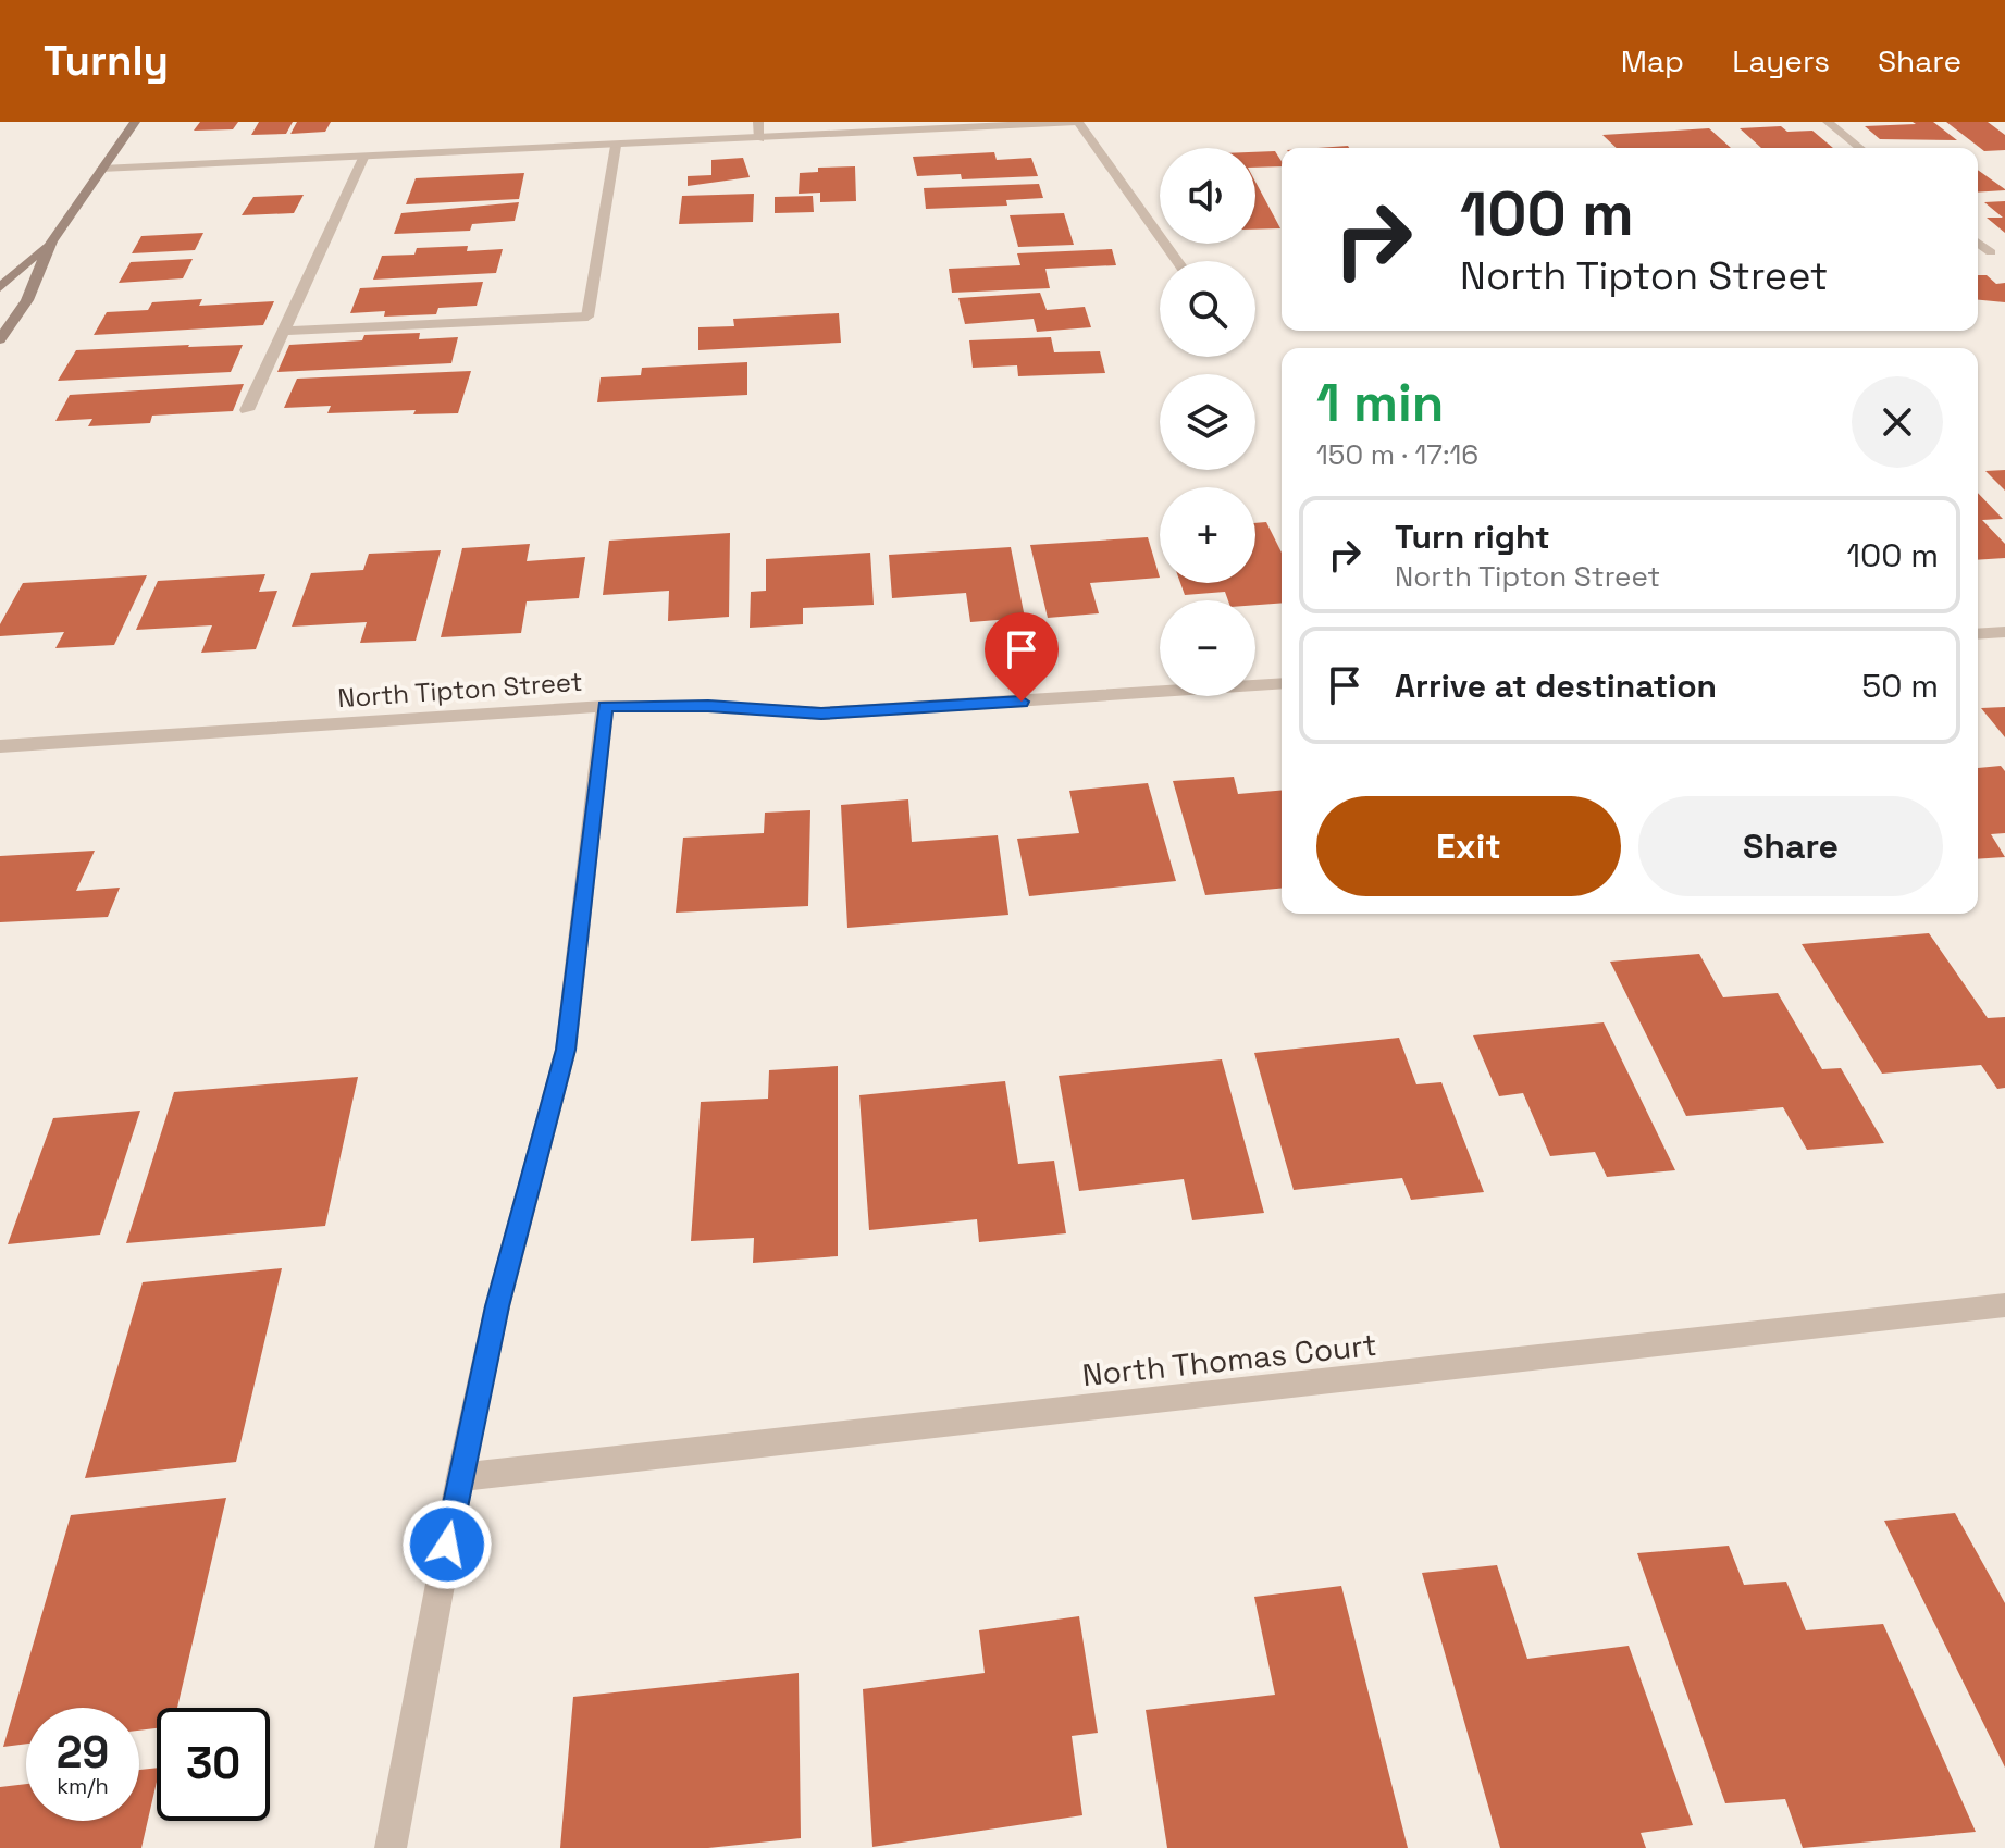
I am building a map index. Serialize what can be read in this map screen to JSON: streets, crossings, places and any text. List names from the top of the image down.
{
  "streets": {
    "street": ["North Tipton Street", "North Thomas Court"]
  },
  "page": {
    "header": "Turnly",
    "nav": ["Map", "Layers", "Share"],
    "map_buttons": ["+", "−"],
    "turn": ["100 m", "North Tipton Street"],
    "heading": ["1 min", "150 m · 17:16"],
    "list": [
      {
        "name": "Turn right",
        "note": "North Tipton Street",
        "value": "100 m"
      },
      {
        "name": "Arrive at destination",
        "value": "50 m"
      }
    ],
    "buttons": ["Exit", "Share"],
    "speed": "29 km/h",
    "limit": "30"
  }
}
